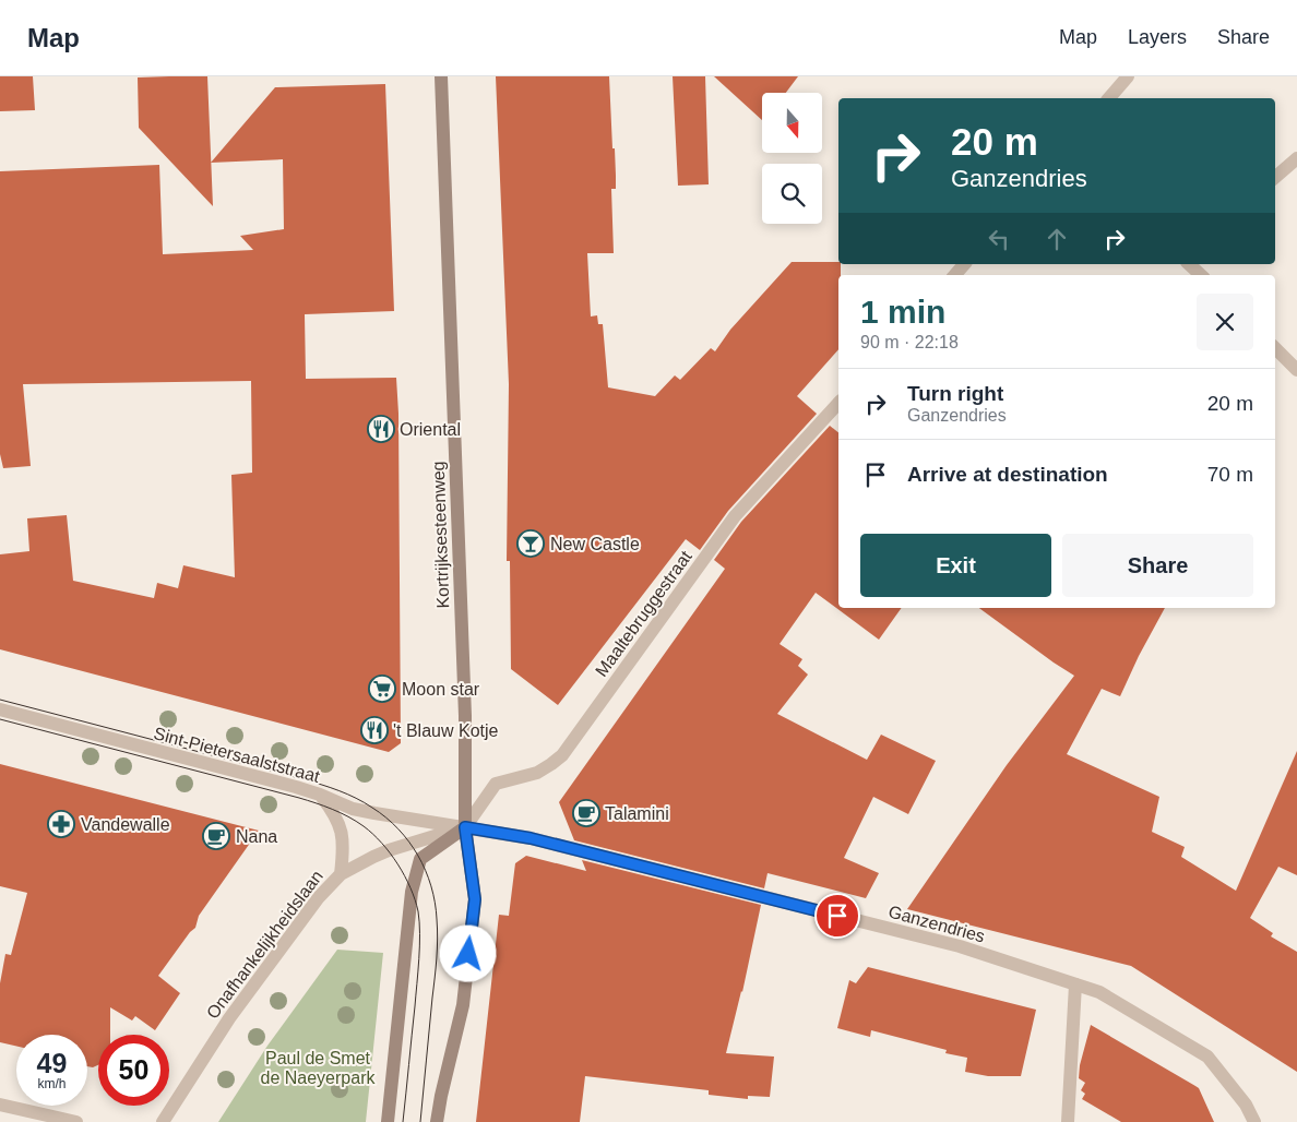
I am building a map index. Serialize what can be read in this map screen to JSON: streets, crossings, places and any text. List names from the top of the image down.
{
  "streets": {
    "main road": ["Kortrijksesteenweg"],
    "street": [
      "Maaltebruggestraat",
      "Sint-Pietersaalststraat",
      "Ganzendries",
      "Onafhankelijkheidslaan"
    ]
  },
  "crossings": [
    ["Kortrijksesteenweg", "Maaltebruggestraat"],
    ["Kortrijksesteenweg", "Sint-Pietersaalststraat"],
    ["Kortrijksesteenweg", "Ganzendries"],
    ["Kortrijksesteenweg", "Onafhankelijkheidslaan"],
    ["Maaltebruggestraat", "Sint-Pietersaalststraat"],
    ["Maaltebruggestraat", "Ganzendries"],
    ["Maaltebruggestraat", "Onafhankelijkheidslaan"],
    ["Sint-Pietersaalststraat", "Ganzendries"],
    ["Sint-Pietersaalststraat", "Onafhankelijkheidslaan"],
    ["Ganzendries", "Onafhankelijkheidslaan"]
  ],
  "parks": ["Paul de Smet de Naeyerpark"],
  "places": {
    "restaurant": ["Oriental", "'t Blauw Kotje"],
    "bar": ["New Castle"],
    "supermarket": ["Moon star"],
    "cafe": ["Talamini", "Nana"],
    "pharmacy": ["Vandewalle"]
  },
  "north": "bottom",
  "page": {
    "header": "Map",
    "nav": ["Map", "Layers", "Share"],
    "turn": ["20 m", "Ganzendries"],
    "heading": ["1 min", "90 m · 22:18"],
    "list": [
      {
        "name": "Turn right",
        "note": "Ganzendries",
        "value": "20 m"
      },
      {
        "name": "Arrive at destination",
        "value": "70 m"
      }
    ],
    "buttons": ["Exit", "Share"],
    "speed": "49 km/h",
    "limit": "50"
  }
}
